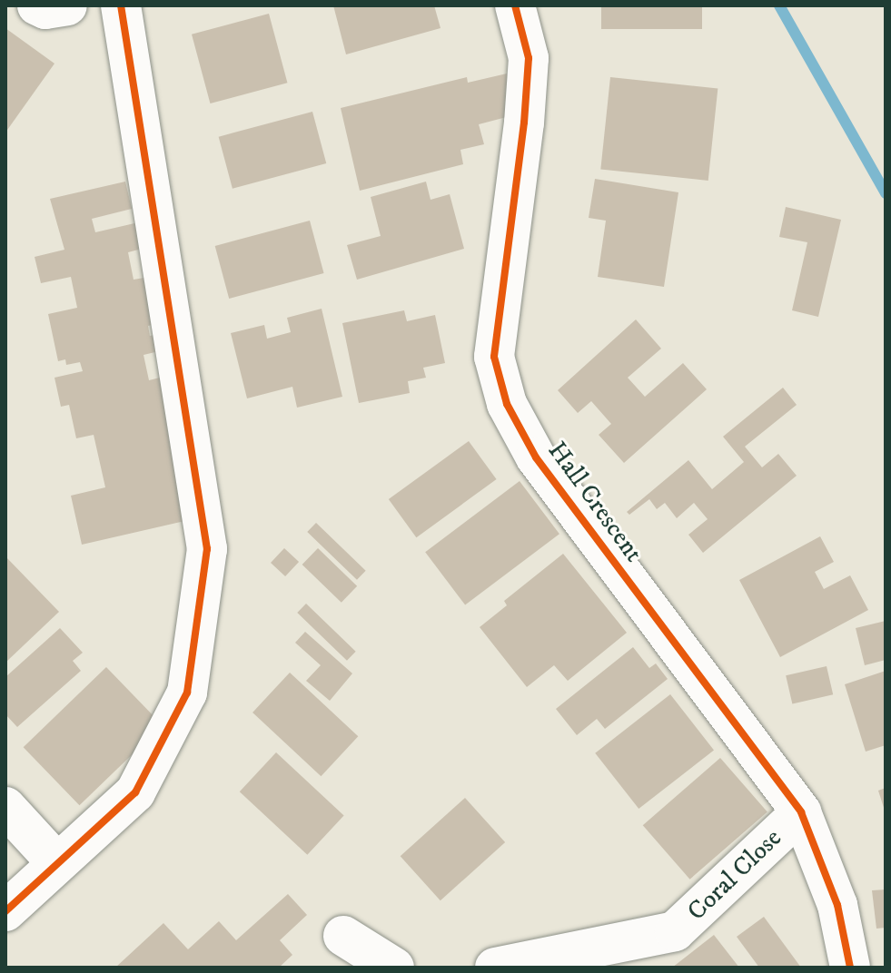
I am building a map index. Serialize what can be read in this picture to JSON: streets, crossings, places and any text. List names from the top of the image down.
{
  "streets": {
    "street": ["Hall Crescent", "Coral Close"]
  },
  "crossings": [
    ["Hall Crescent", "Coral Close"]
  ]
}
